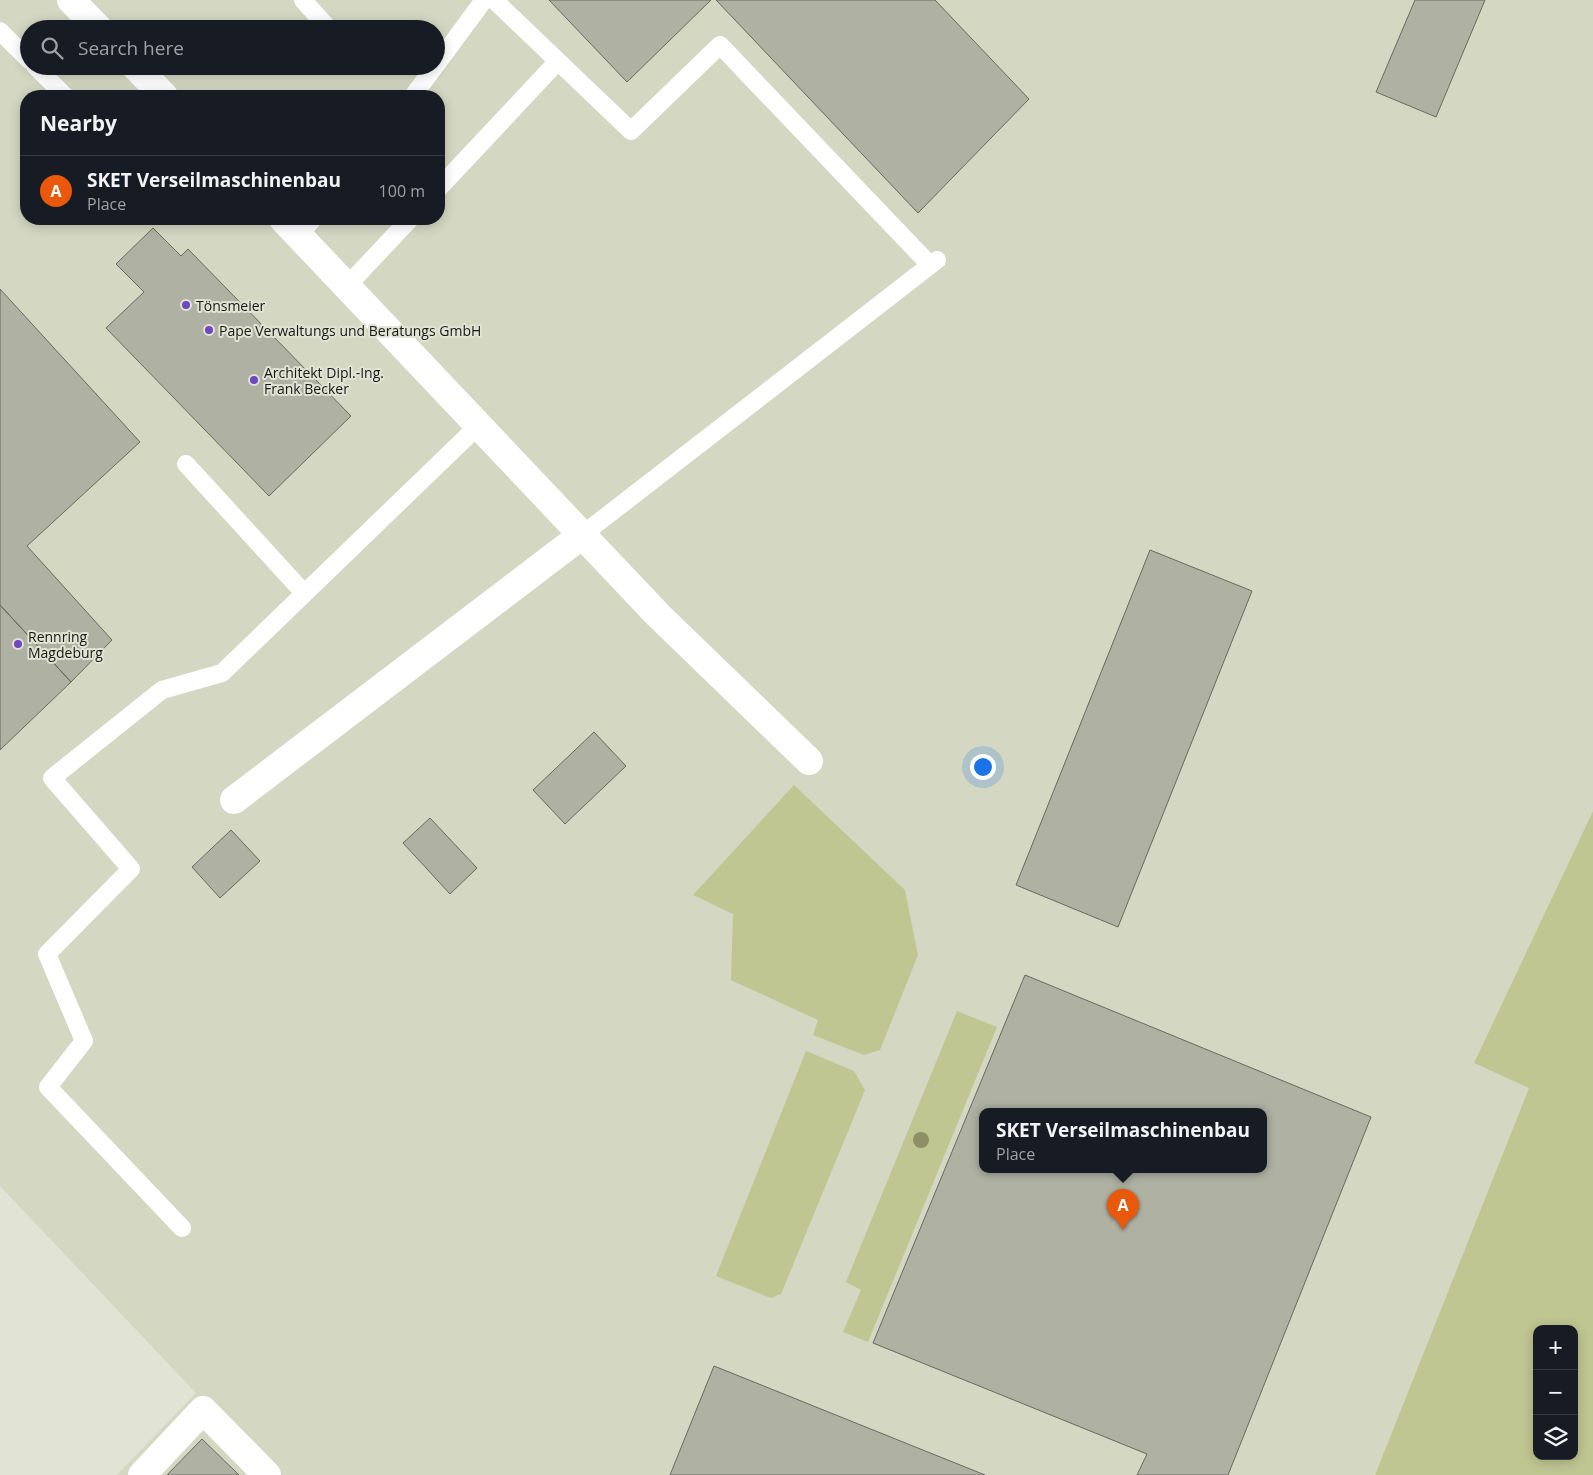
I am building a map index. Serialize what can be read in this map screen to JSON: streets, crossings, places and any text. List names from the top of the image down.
{
  "places": [
    "Tönsmeier",
    "Pape Verwaltungs und Beratungs GmbH",
    "Architekt Dipl.-Ing. Frank Becker",
    "Rennring Magdeburg"
  ],
  "page": {
    "search": "Search here",
    "heading": "Nearby",
    "list": [
      {
        "mark": "A",
        "name": "SKET Verseilmaschinenbau",
        "note": "Place",
        "value": "100 m"
      }
    ],
    "popup": ["SKET Verseilmaschinenbau", "Place"],
    "pins": "A",
    "map_buttons": ["+", "−"]
  }
}
